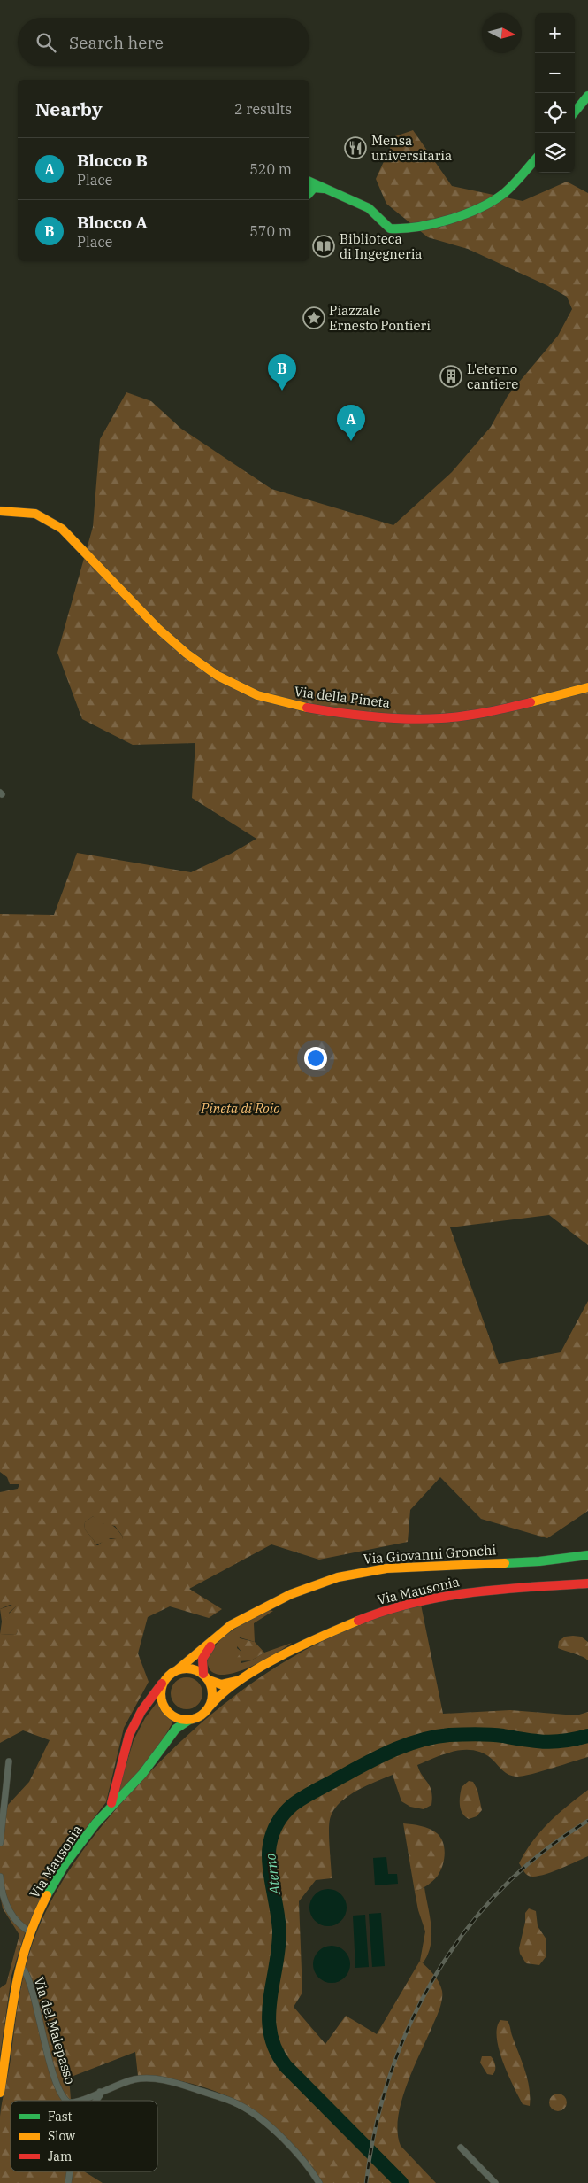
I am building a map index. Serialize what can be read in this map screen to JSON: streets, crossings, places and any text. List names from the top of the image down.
{
  "streets": {
    "main road": ["Via della Pineta", "Via Giovanni Gronchi", "Via Mausonia"],
    "street": ["Via del Malepasso"]
  },
  "crossings": [
    ["Via Giovanni Gronchi", "Via Mausonia"],
    ["Via Mausonia", "Via del Malepasso"]
  ],
  "water": ["Aterno"],
  "parks": ["Pineta di Roio"],
  "places": {
    "restaurant": ["Mensa universitaria"],
    "library": ["Biblioteca di Ingegneria"],
    "place": ["Piazzale Ernesto Pontieri"],
    "building": ["L'eterno cantiere"]
  },
  "legend": ["Fast", "Slow", "Jam"],
  "north": "right",
  "page": {
    "map_buttons": ["+", "−"],
    "search": "Search here",
    "heading": ["Nearby", "2 results"],
    "list": [
      {
        "mark": "A",
        "name": "Blocco B",
        "note": "Place",
        "value": "520 m"
      },
      {
        "mark": "B",
        "name": "Blocco A",
        "note": "Place",
        "value": "570 m"
      }
    ],
    "pins": ["B", "A"]
  }
}
